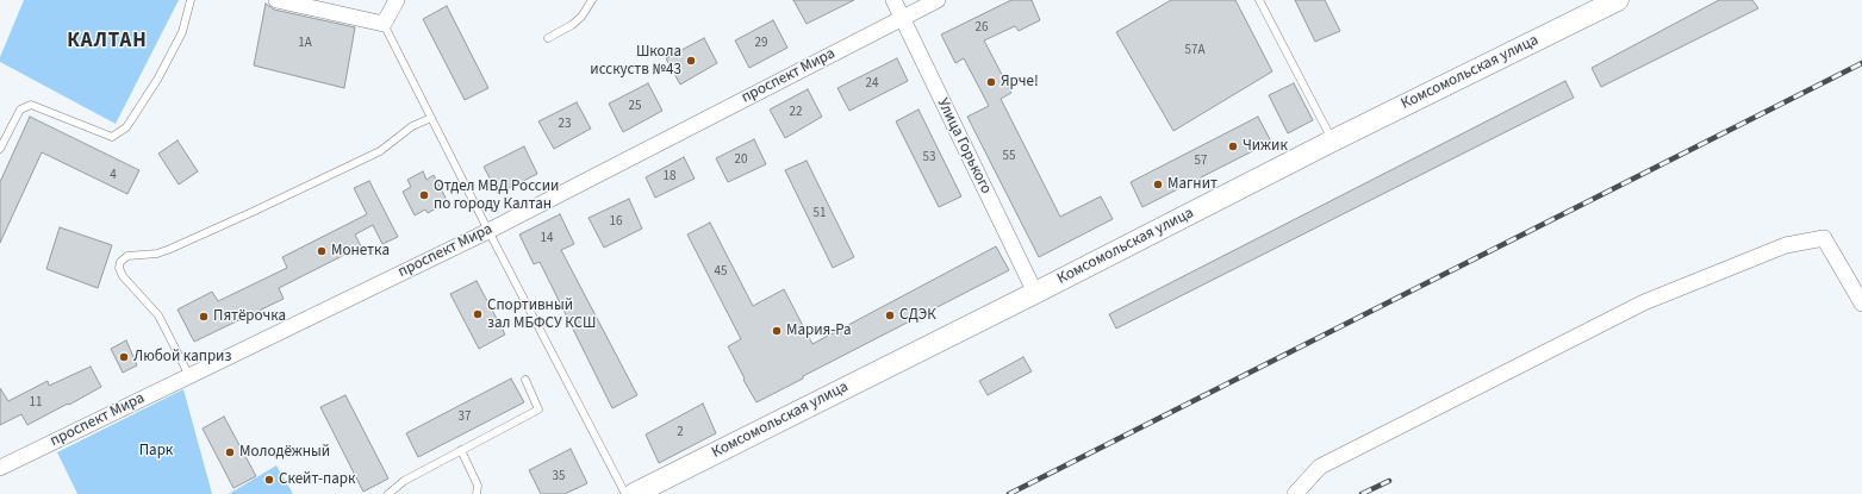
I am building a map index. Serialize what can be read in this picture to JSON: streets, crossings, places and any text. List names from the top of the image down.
{
  "streets": {
    "street": ["Комсомольская улица", "проспект Мира", "Улица Горького"]
  },
  "crossings": [
    ["Комсомольская улица", "Улица Горького"],
    ["проспект Мира", "Улица Горького"]
  ],
  "districts": ["КАЛТАН"],
  "parks": ["Парк"],
  "places": [
    "Школа исскуств №43",
    "Ярче!",
    "Чижик",
    "Магнит",
    "Отдел МВД России по городу Калтан",
    "Монетка",
    "Спортивный зал МБФСУ КСШ",
    "СДЭК",
    "Пятёрочка",
    "Мария-Ра",
    "Любой каприз",
    "Молодёжный",
    "Скейт-парк"
  ],
  "house_numbers": [
    "26",
    "1А",
    "29",
    "57А",
    "24",
    "25",
    "22",
    "23",
    "55",
    "53",
    "20",
    "57",
    "4",
    "18",
    "51",
    "16",
    "14",
    "45",
    "11",
    "37",
    "2",
    "35"
  ]
}
